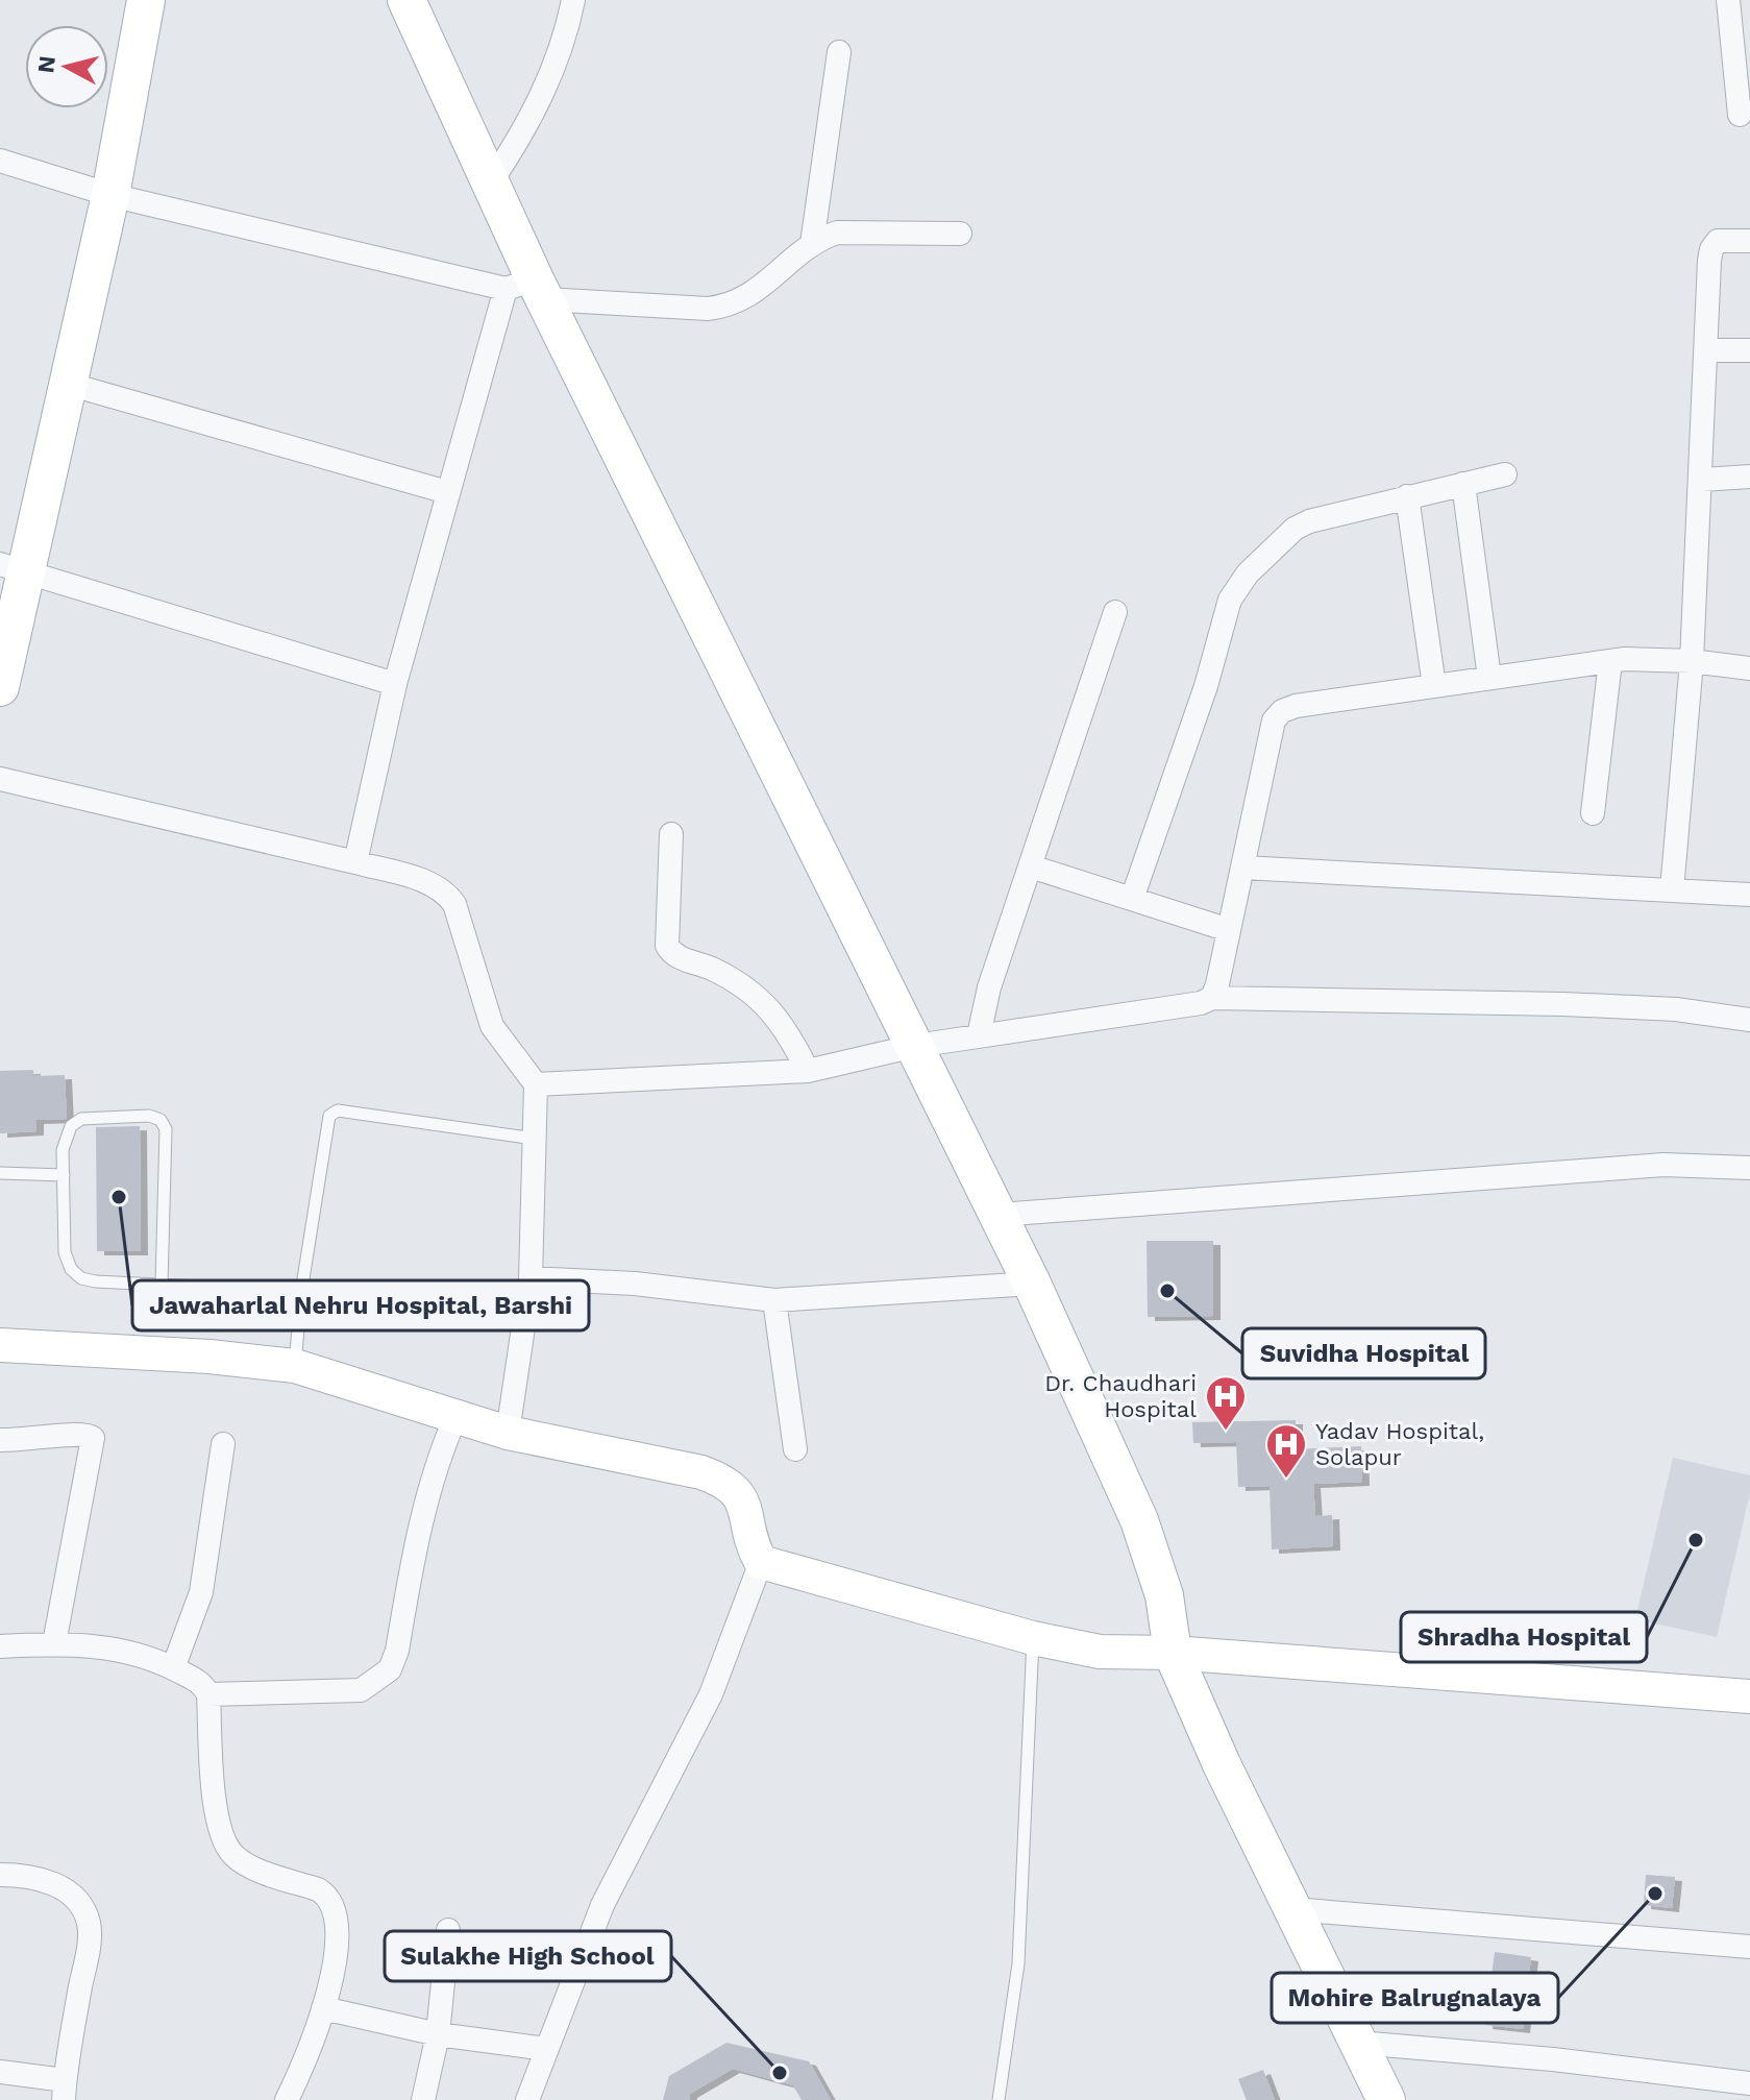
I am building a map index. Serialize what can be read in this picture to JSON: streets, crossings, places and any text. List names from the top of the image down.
{
  "places": {
    "other": [
      "Jawaharlal Nehru Hospital, Barshi",
      "Suvidha Hospital",
      "Shradha Hospital",
      "Mohire Balrugnalaya",
      "Sulakhe High School"
    ],
    "hospital": ["Dr. Chaudhari Hospital", "Yadav Hospital, Solapur"]
  },
  "north": "left"
}
